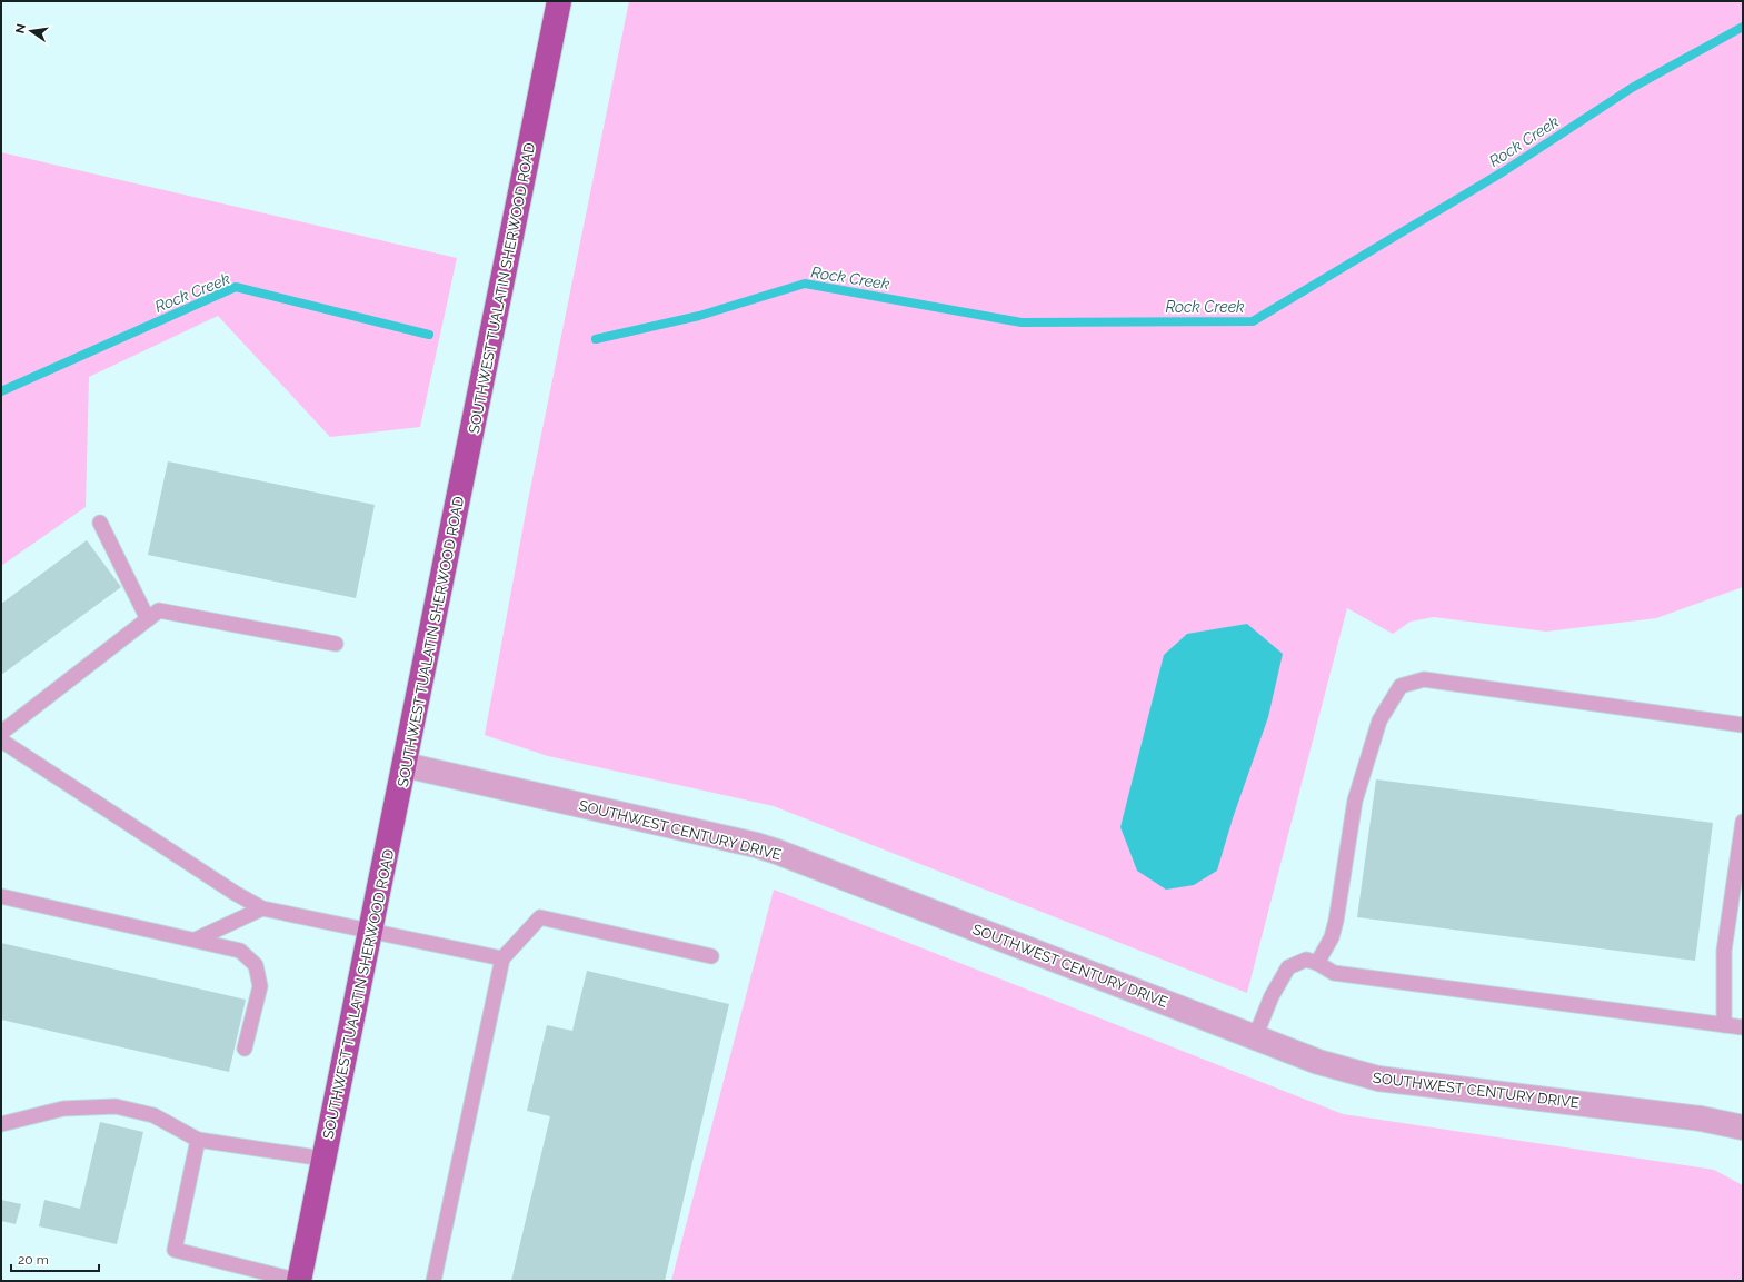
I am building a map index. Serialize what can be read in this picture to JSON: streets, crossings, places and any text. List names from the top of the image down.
{
  "streets": {
    "highway": ["SOUTHWEST TUALATIN SHERWOOD ROAD"],
    "street": ["SOUTHWEST CENTURY DRIVE"]
  },
  "crossings": [
    ["SOUTHWEST TUALATIN SHERWOOD ROAD", "SOUTHWEST CENTURY DRIVE"]
  ],
  "water": ["Rock Creek"],
  "scale_bar": "20 m",
  "north": "left"
}
